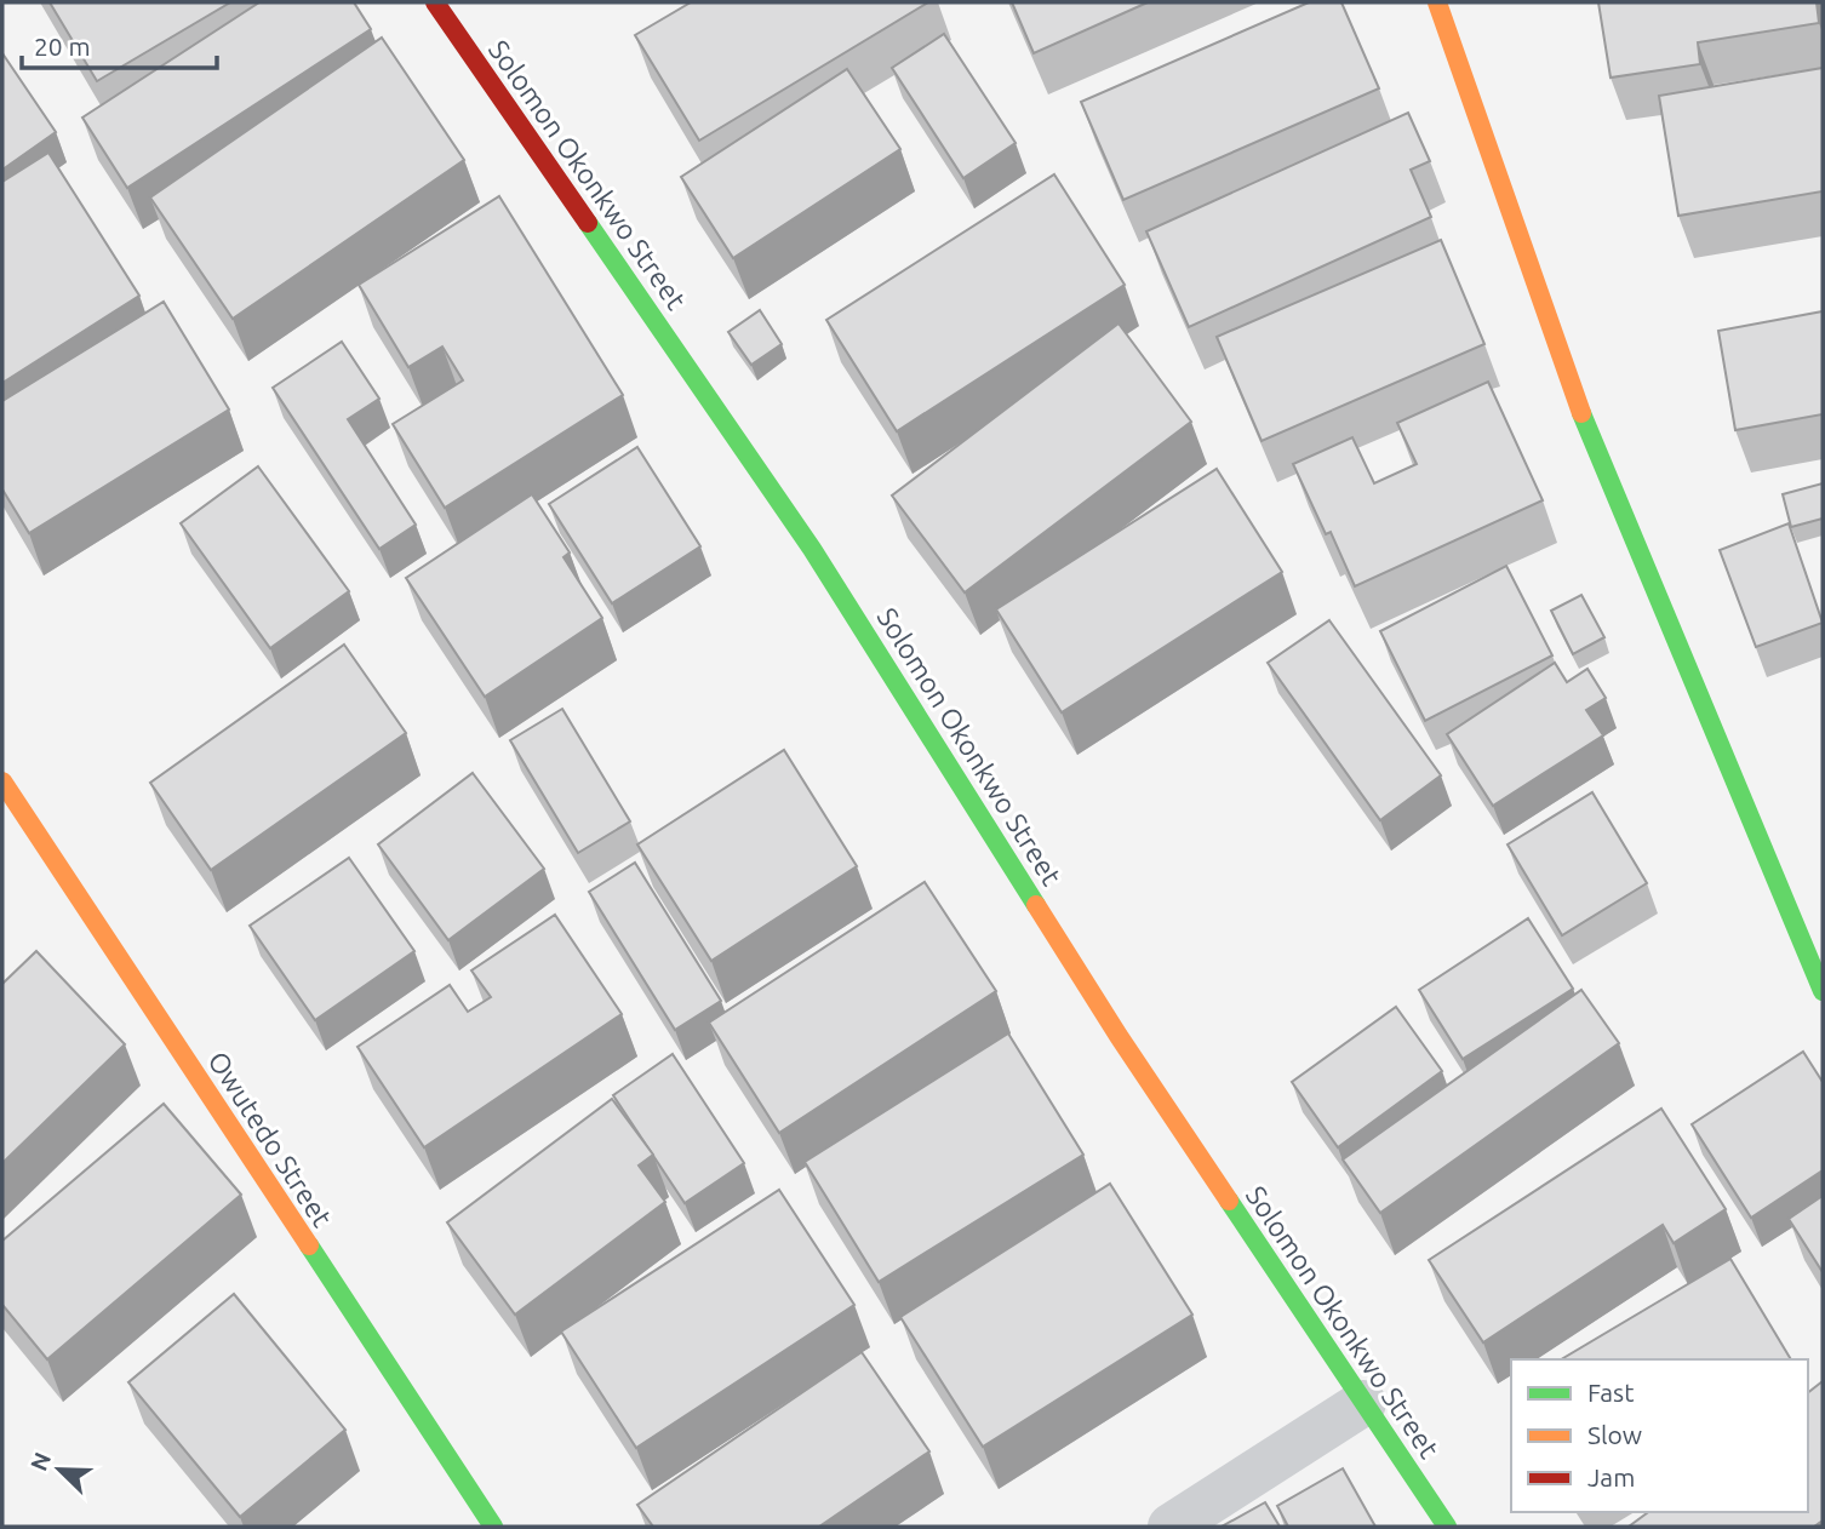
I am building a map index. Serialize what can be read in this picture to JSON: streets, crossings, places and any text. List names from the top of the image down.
{
  "streets": {
    "street": ["Solomon Okonkwo Street", "Owutedo Street"]
  },
  "legend": ["Fast", "Slow", "Jam"],
  "scale_bar": "20 m",
  "north": "top left"
}
